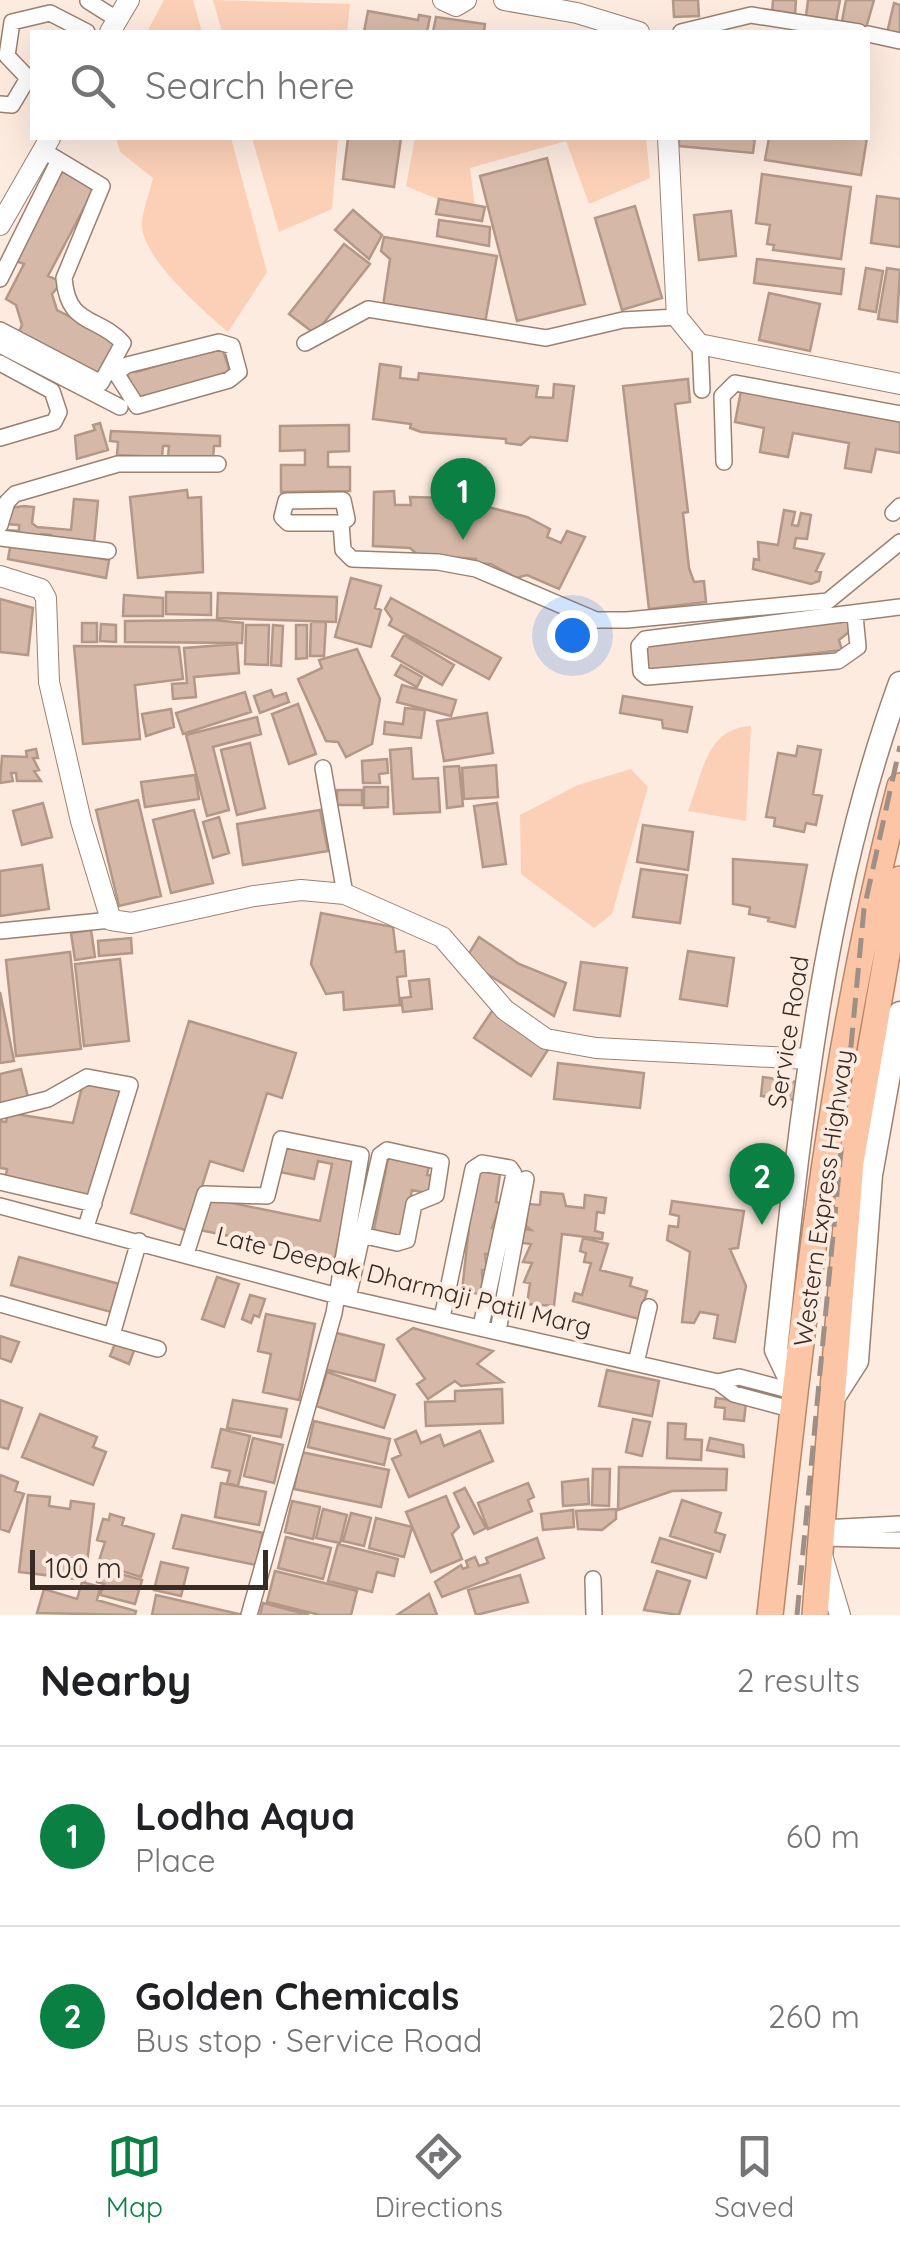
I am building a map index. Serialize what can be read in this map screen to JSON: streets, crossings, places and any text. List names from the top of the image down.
{
  "streets": {
    "highway": ["Western Express Highway"],
    "main road": ["Service Road"],
    "street": ["Late Deepak Dharmaji Patil Marg"]
  },
  "crossings": [
    ["Service Road", "Western Express Highway"],
    ["Service Road", "Late Deepak Dharmaji Patil Marg"],
    ["Western Express Highway", "Late Deepak Dharmaji Patil Marg"]
  ],
  "scale_bar": "100 m",
  "page": {
    "search": "Search here",
    "pins": ["1", "2"],
    "scale": "100 m",
    "heading": ["Nearby", "2 results"],
    "list": [
      {
        "mark": "1",
        "name": "Lodha Aqua",
        "note": "Place",
        "value": "60 m"
      },
      {
        "mark": "2",
        "name": "Golden Chemicals",
        "note": "Bus stop · Service Road",
        "value": "260 m"
      }
    ],
    "nav": ["Map", "Directions", "Saved"]
  }
}
